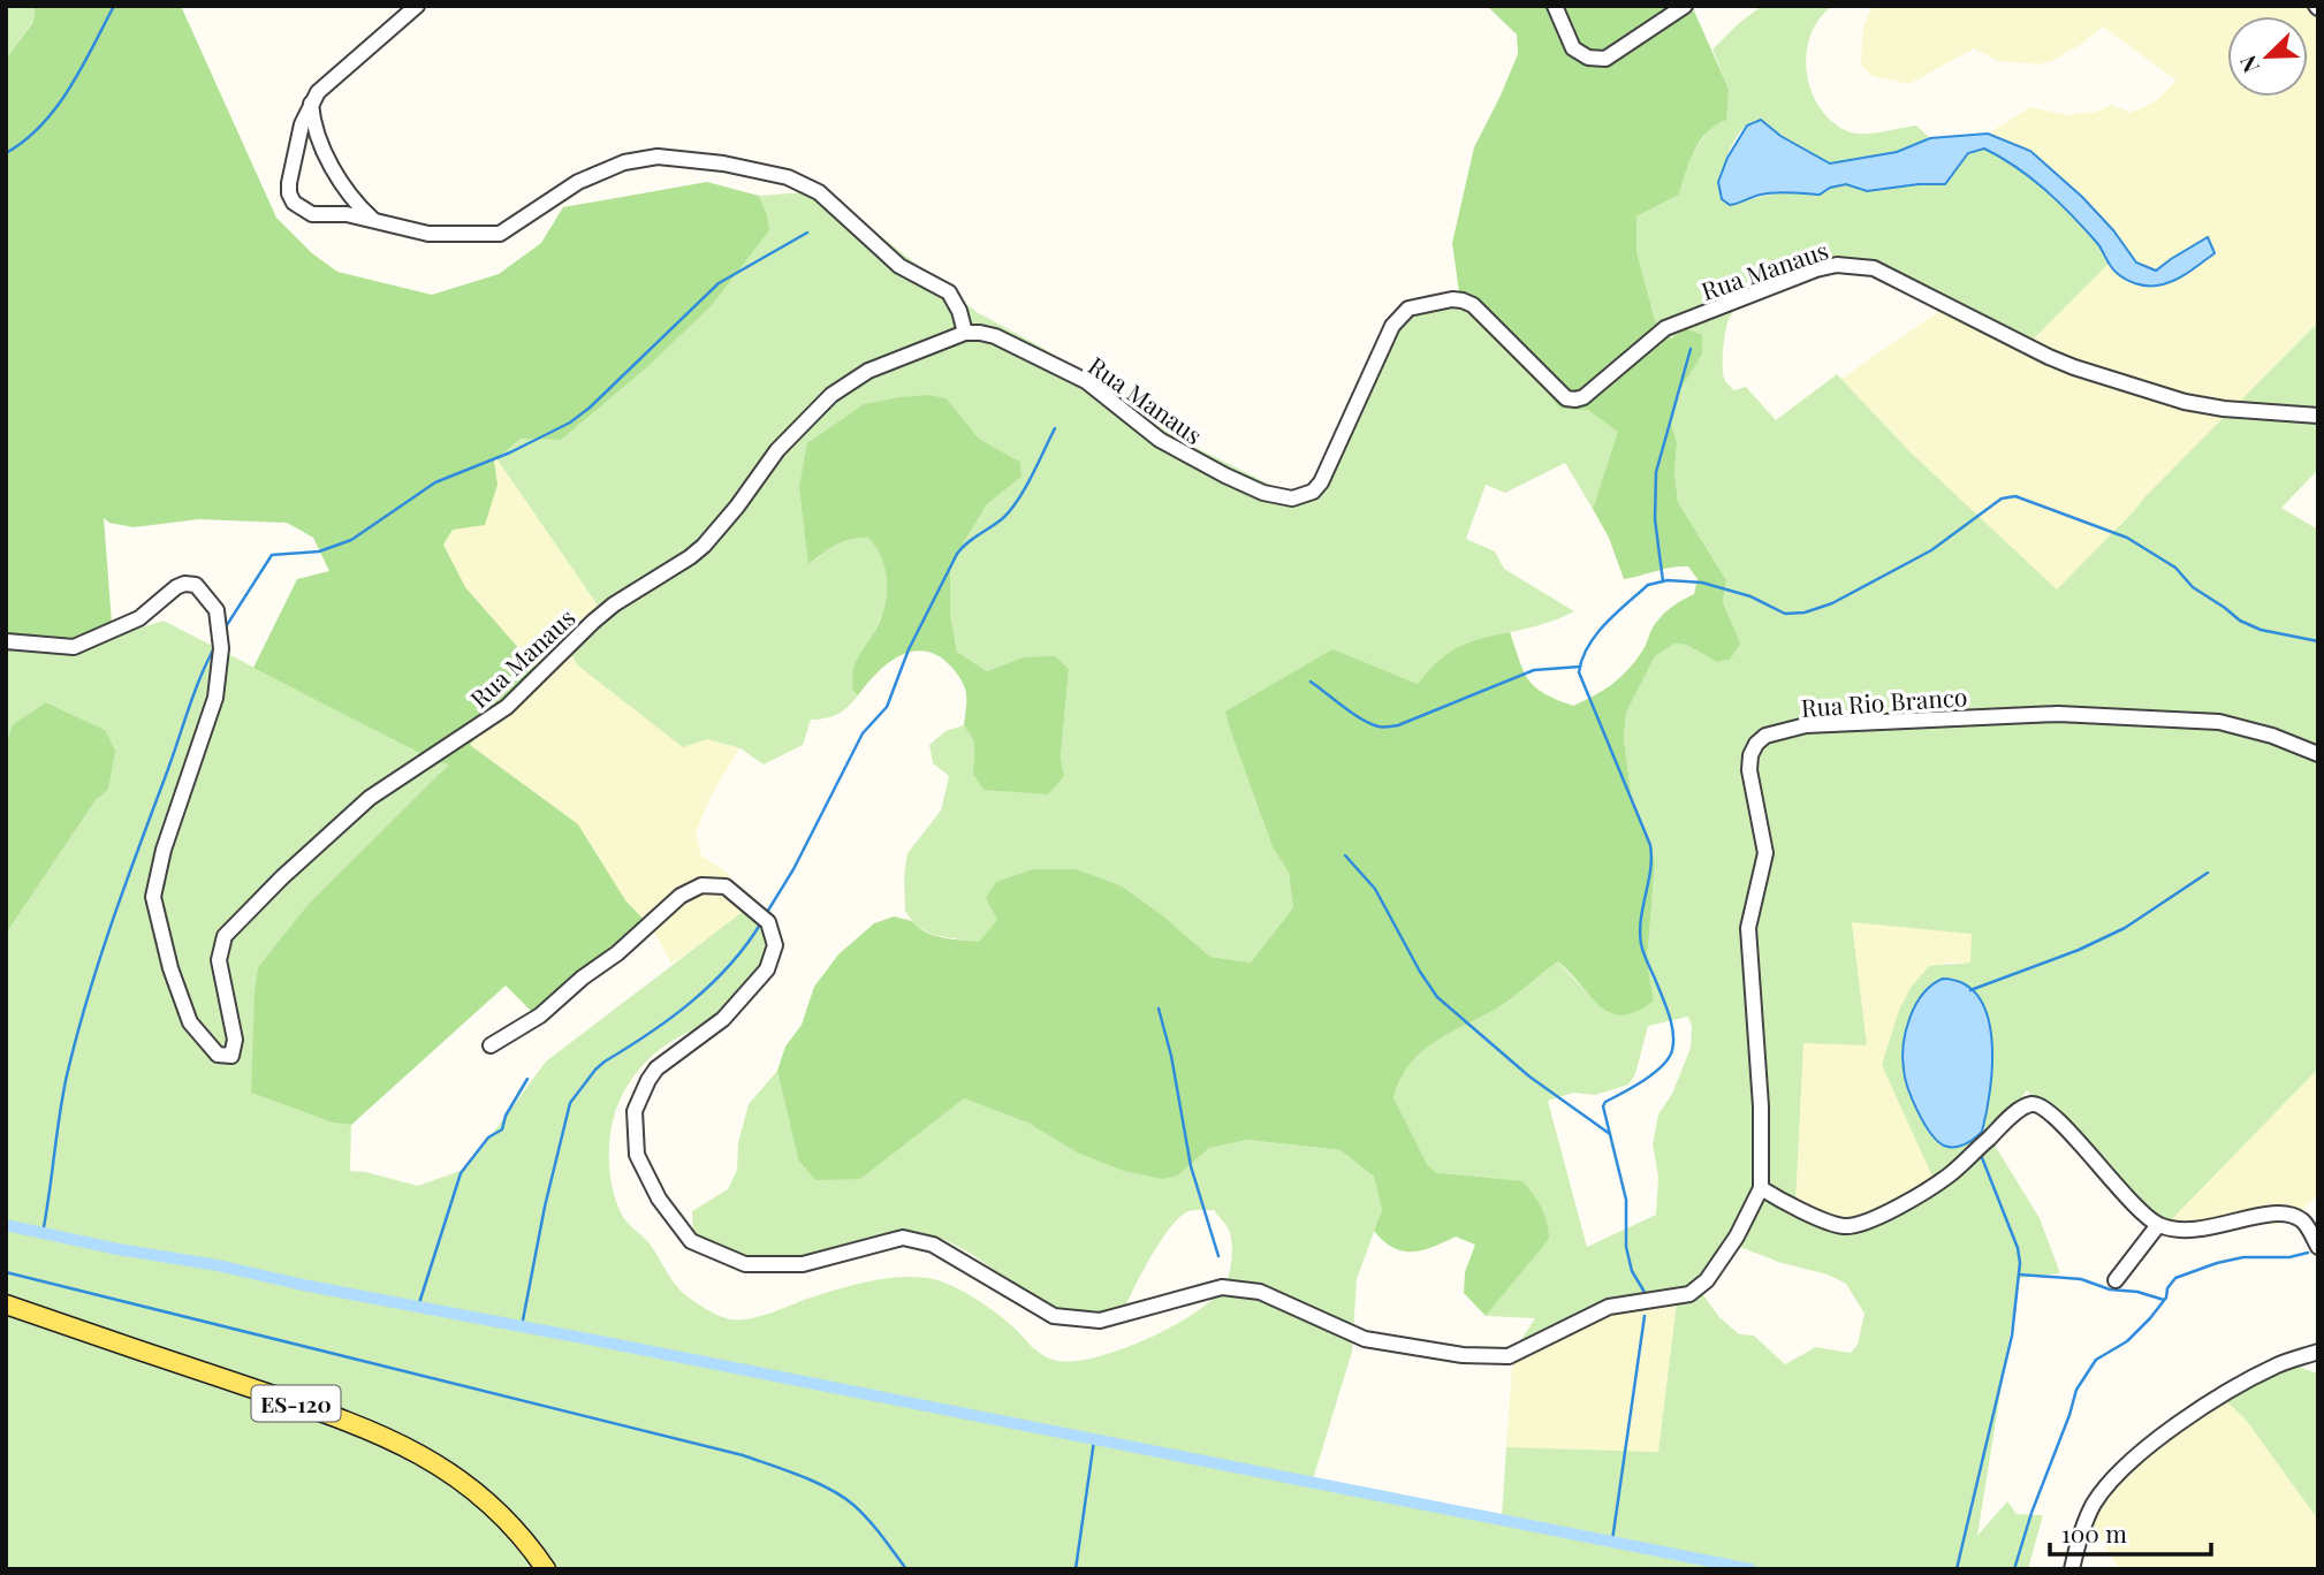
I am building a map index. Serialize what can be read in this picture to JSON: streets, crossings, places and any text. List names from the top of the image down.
{
  "streets": {
    "main road": ["ES-120"],
    "street": ["Rua Manaus", "Rua Rio Branco"]
  },
  "scale_bar": "100 m",
  "north": "bottom left"
}
